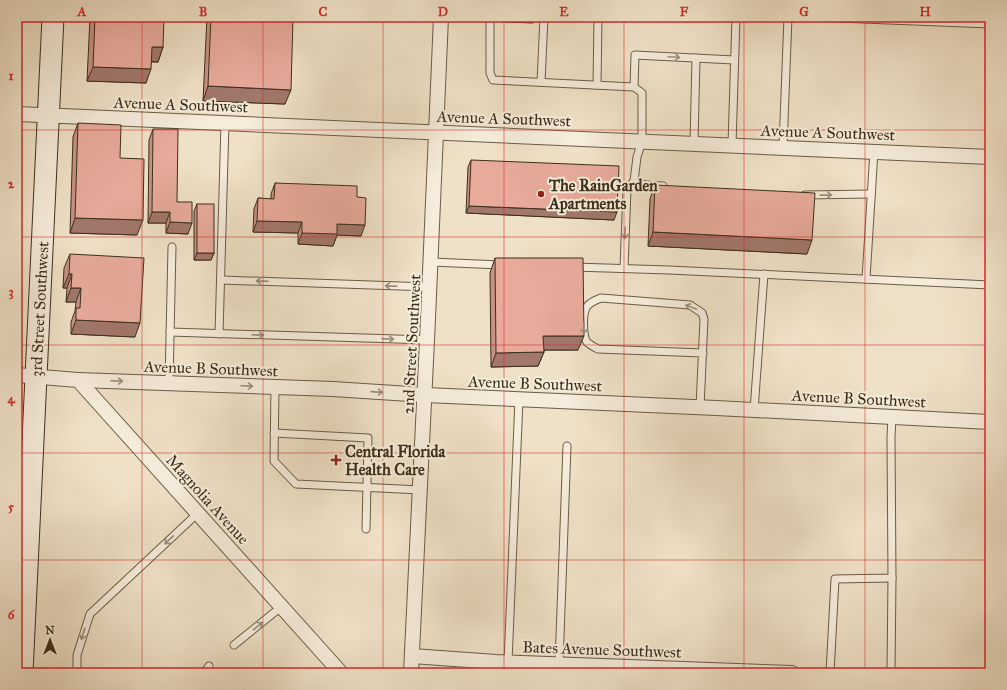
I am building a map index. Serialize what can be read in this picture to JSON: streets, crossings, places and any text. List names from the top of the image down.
{
  "streets": {
    "street": [
      "Avenue A Southwest",
      "3rd Street Southwest",
      "2nd Street Southwest",
      "Avenue B Southwest",
      "Magnolia Avenue",
      "Bates Avenue Southwest"
    ]
  },
  "crossings": [
    ["Avenue A Southwest", "3rd Street Southwest"],
    ["Avenue A Southwest", "2nd Street Southwest"],
    ["2nd Street Southwest", "Avenue B Southwest"],
    ["2nd Street Southwest", "Bates Avenue Southwest"],
    ["Avenue B Southwest", "Magnolia Avenue"]
  ],
  "one_way": ["Avenue B Southwest"],
  "places": {
    "other": ["The RainGarden Apartments"],
    "health": ["Central Florida Health Care"]
  },
  "north": "top",
  "grid": {
    "columns": [
      "A",
      "B",
      "C",
      "D",
      "E",
      "F",
      "G",
      "H"
    ],
    "rows": [
      "1",
      "2",
      "3",
      "4",
      "5",
      "6"
    ]
  }
}
